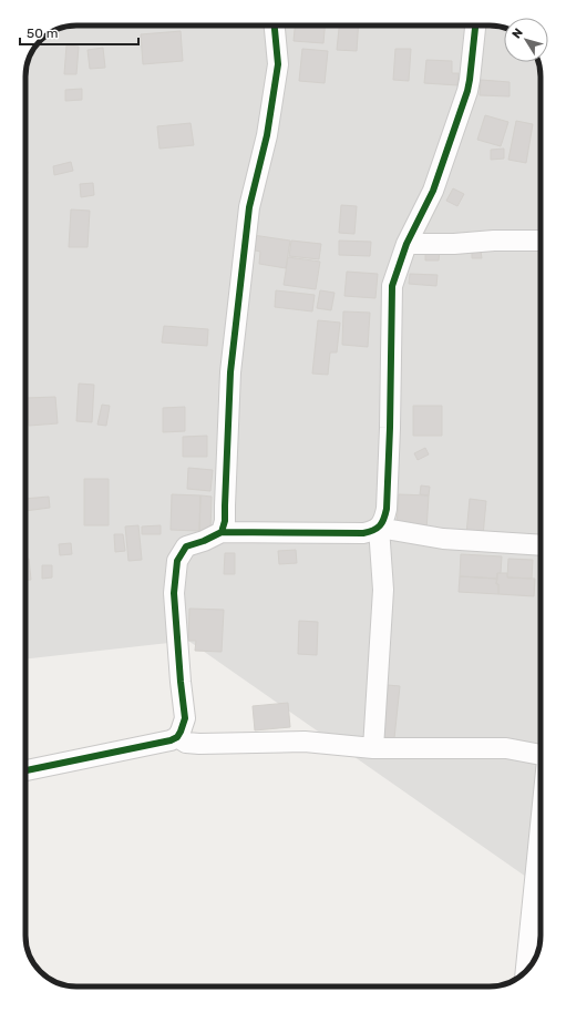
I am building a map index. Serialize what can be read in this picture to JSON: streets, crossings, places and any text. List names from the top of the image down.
{
  "scale_bar": "50 m",
  "north": "top left"
}
